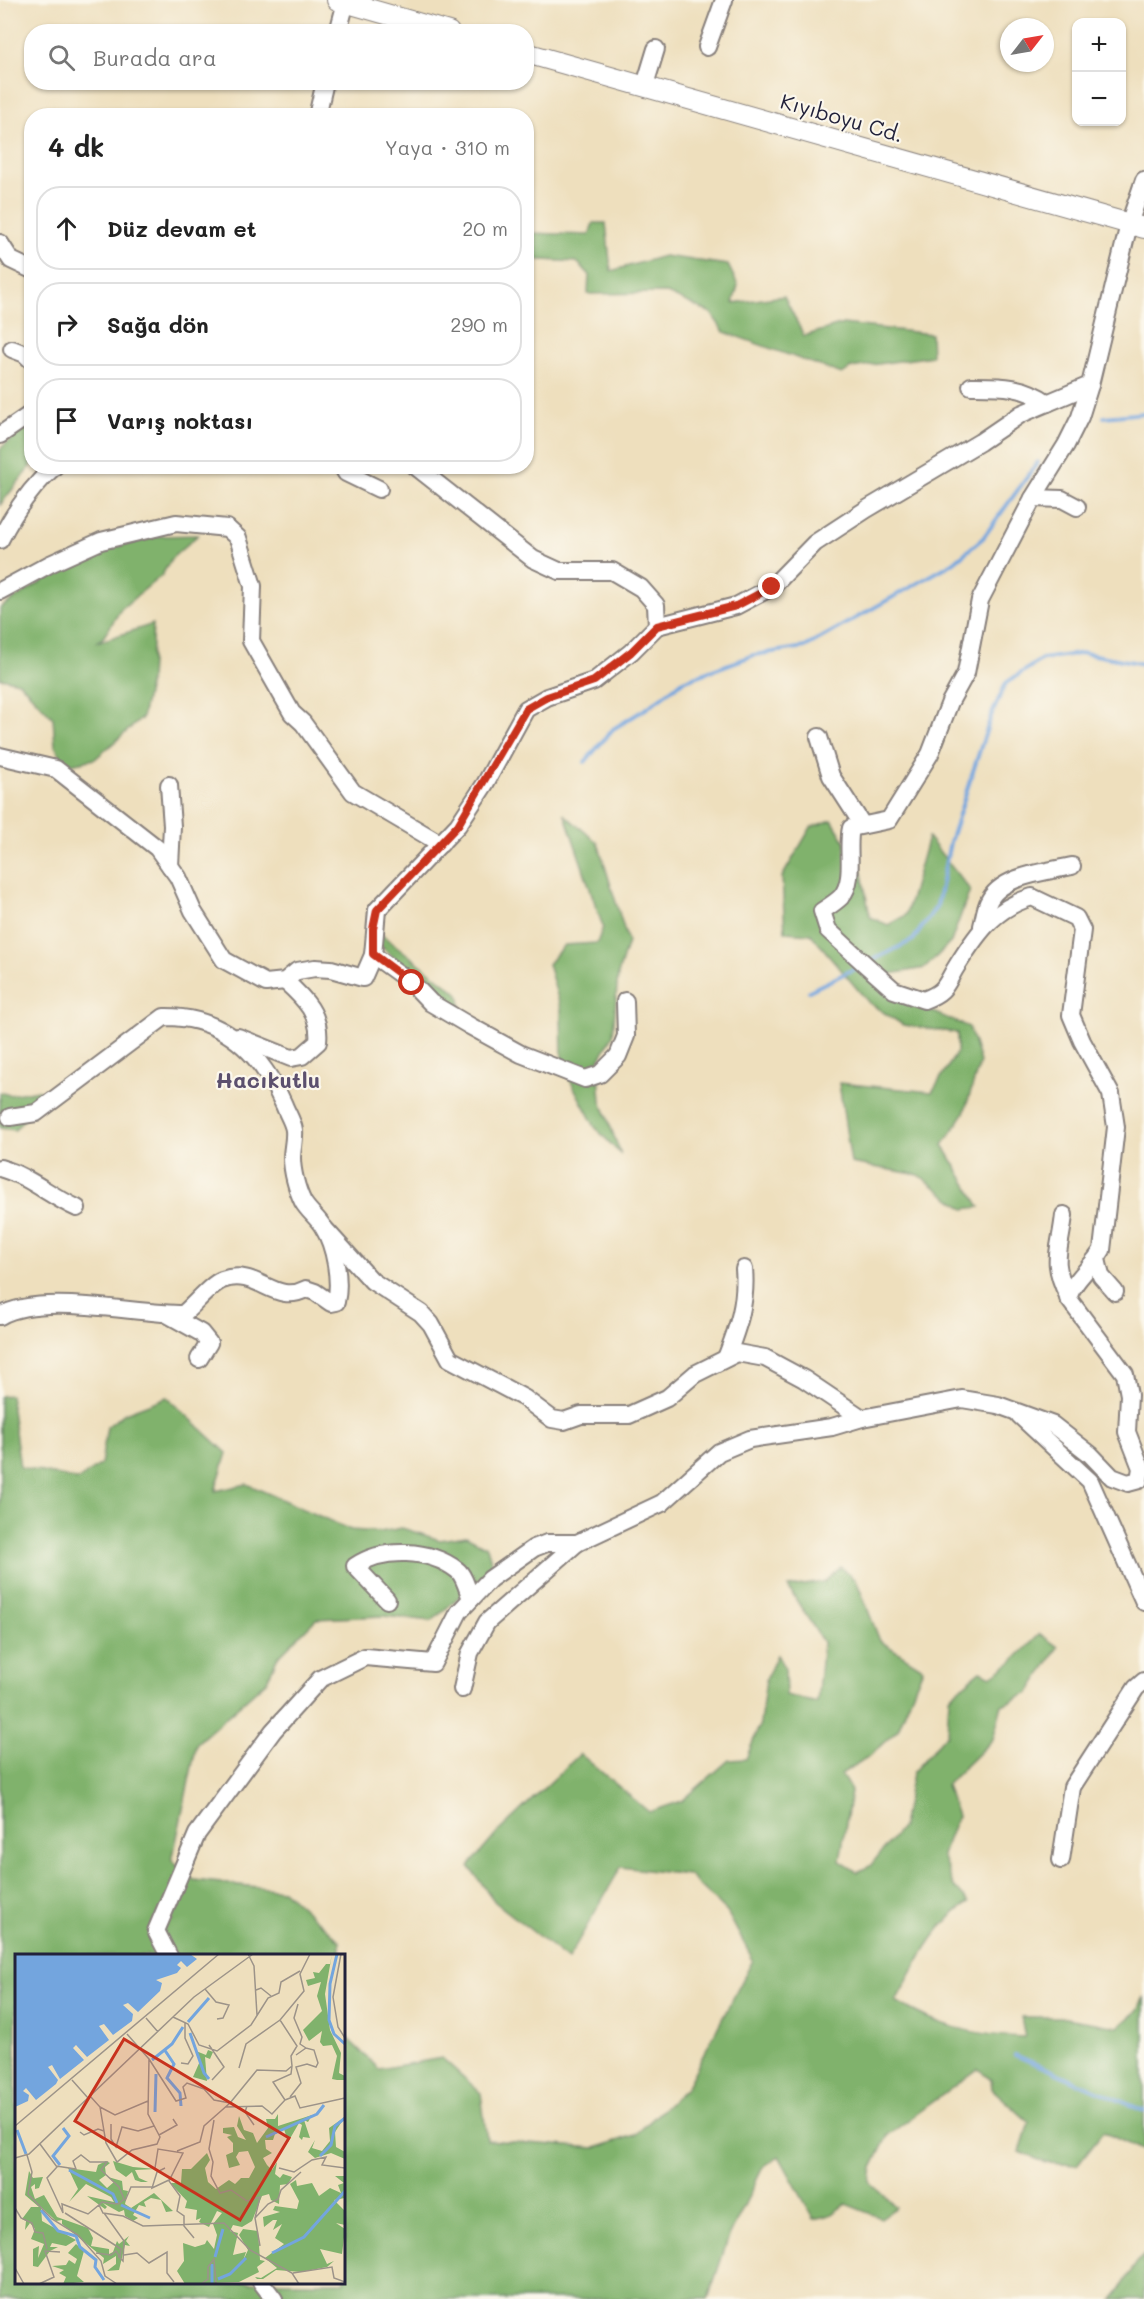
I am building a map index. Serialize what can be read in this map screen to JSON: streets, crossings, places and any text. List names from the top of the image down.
{
  "streets": {
    "street": ["Kıyıboyu Cd."]
  },
  "districts": ["Hacıkutlu"],
  "north": "top right",
  "page": {
    "map_buttons": ["+", "−"],
    "search": "Burada ara",
    "heading": ["4 dk", "Yaya · 310 m"],
    "list": [
      ["Düz devam et", "20 m"],
      ["Sağa dön", "290 m"],
      "Varış noktası"
    ]
  }
}
